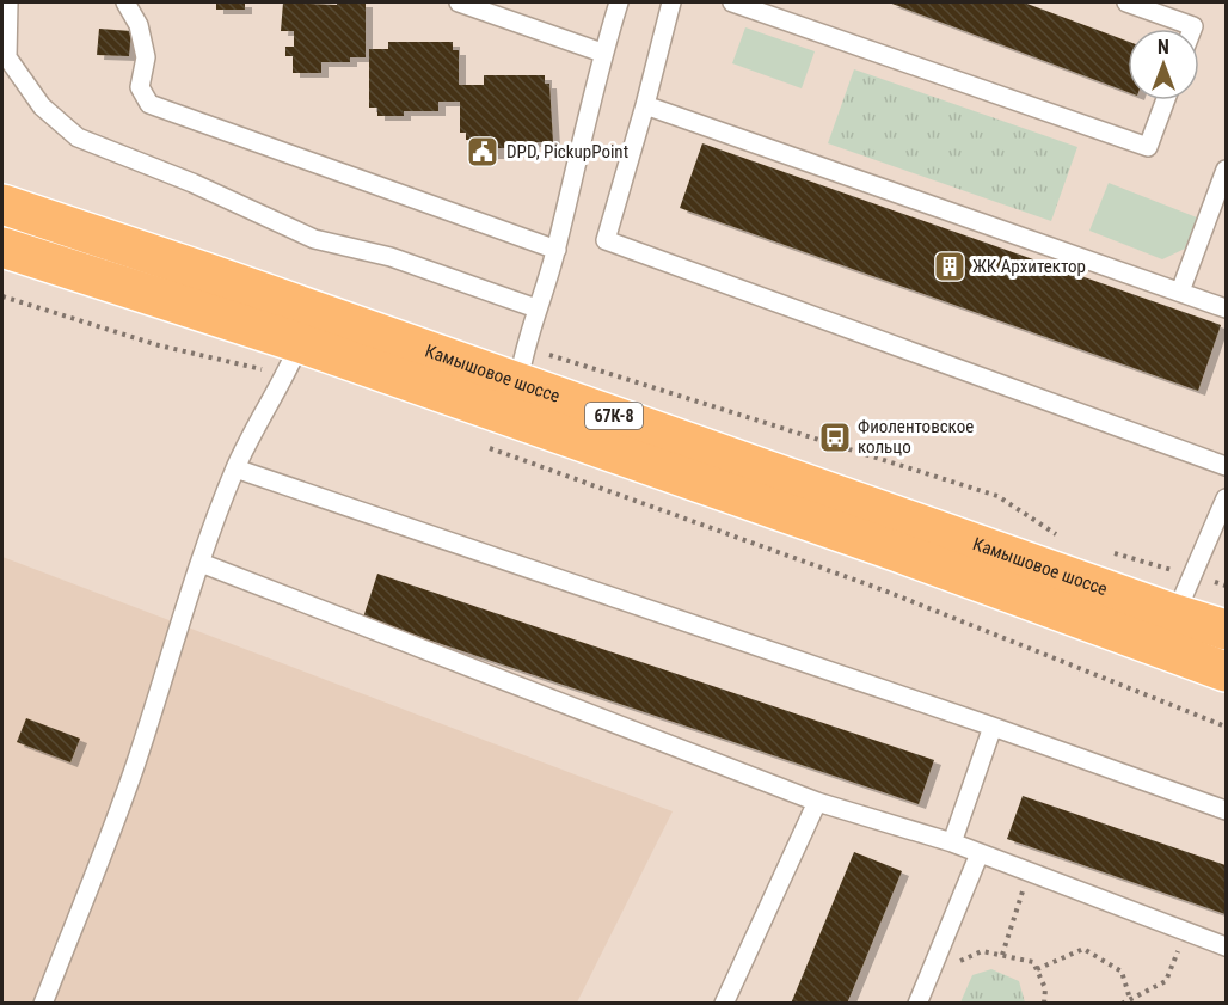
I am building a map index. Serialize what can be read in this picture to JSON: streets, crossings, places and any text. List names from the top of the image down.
{
  "streets": {
    "main road": ["Камышовое шоссе", "67К-8"]
  },
  "places": {
    "public building": ["DPD, PickupPoint"],
    "building": ["ЖК Архитектор"],
    "bus stop": ["Фиолентовское кольцо"]
  },
  "north": "top"
}
